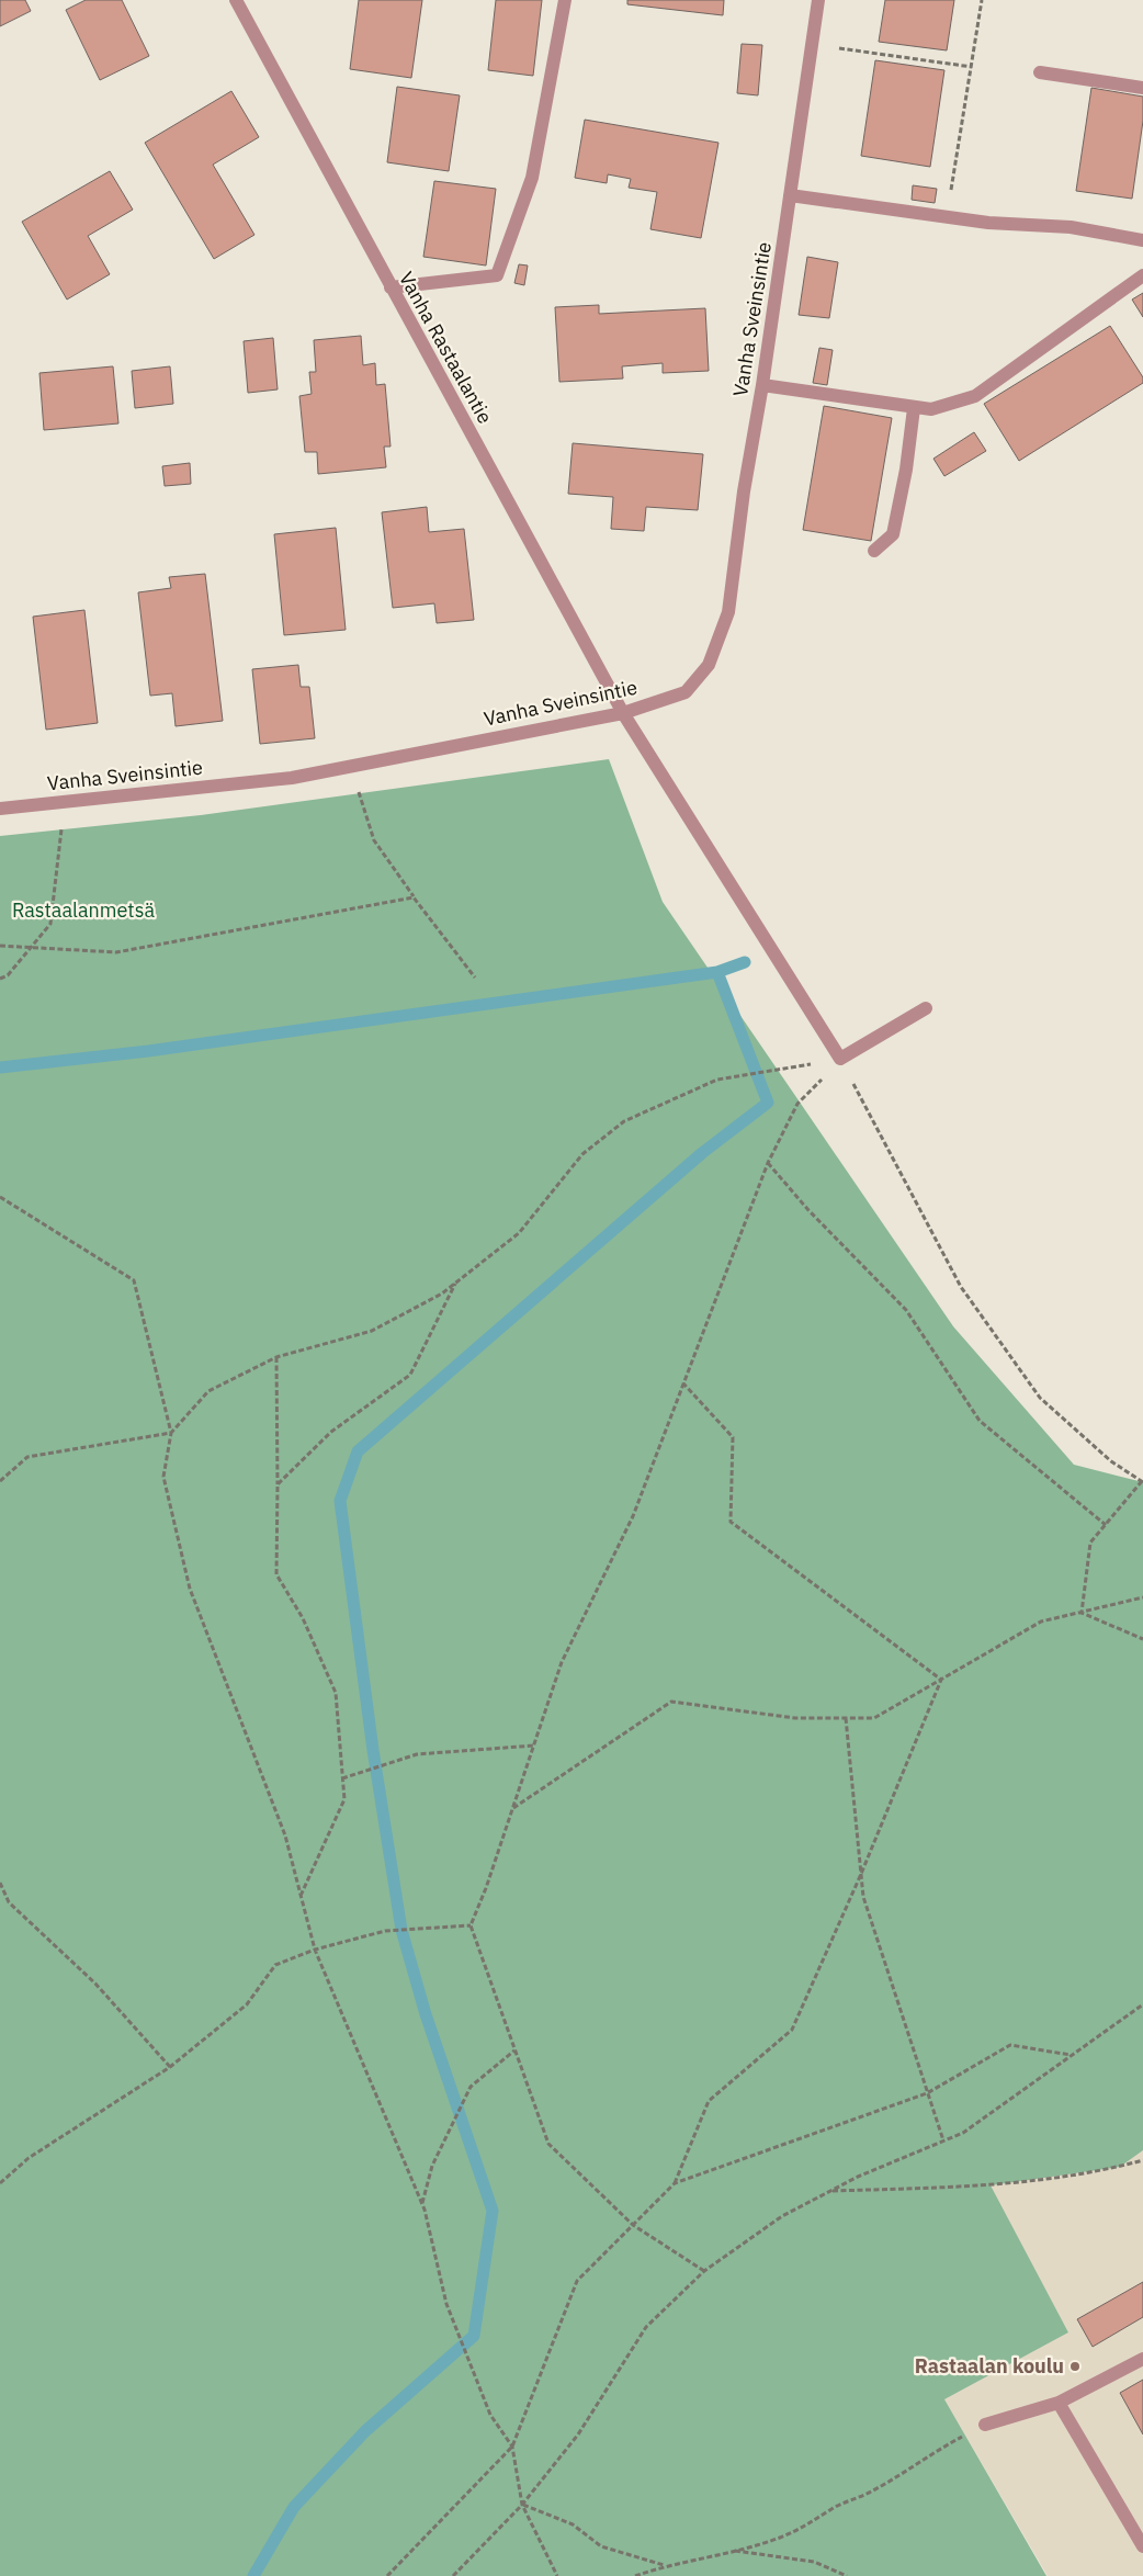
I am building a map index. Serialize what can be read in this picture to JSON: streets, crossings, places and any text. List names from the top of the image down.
{
  "streets": {
    "street": ["Vanha Sveinsintie", "Vanha Rastaalantie"]
  },
  "crossings": [
    ["Vanha Sveinsintie", "Vanha Rastaalantie"]
  ],
  "parks": ["Rastaalanmetsä"],
  "places": ["Rastaalan koulu"]
}
